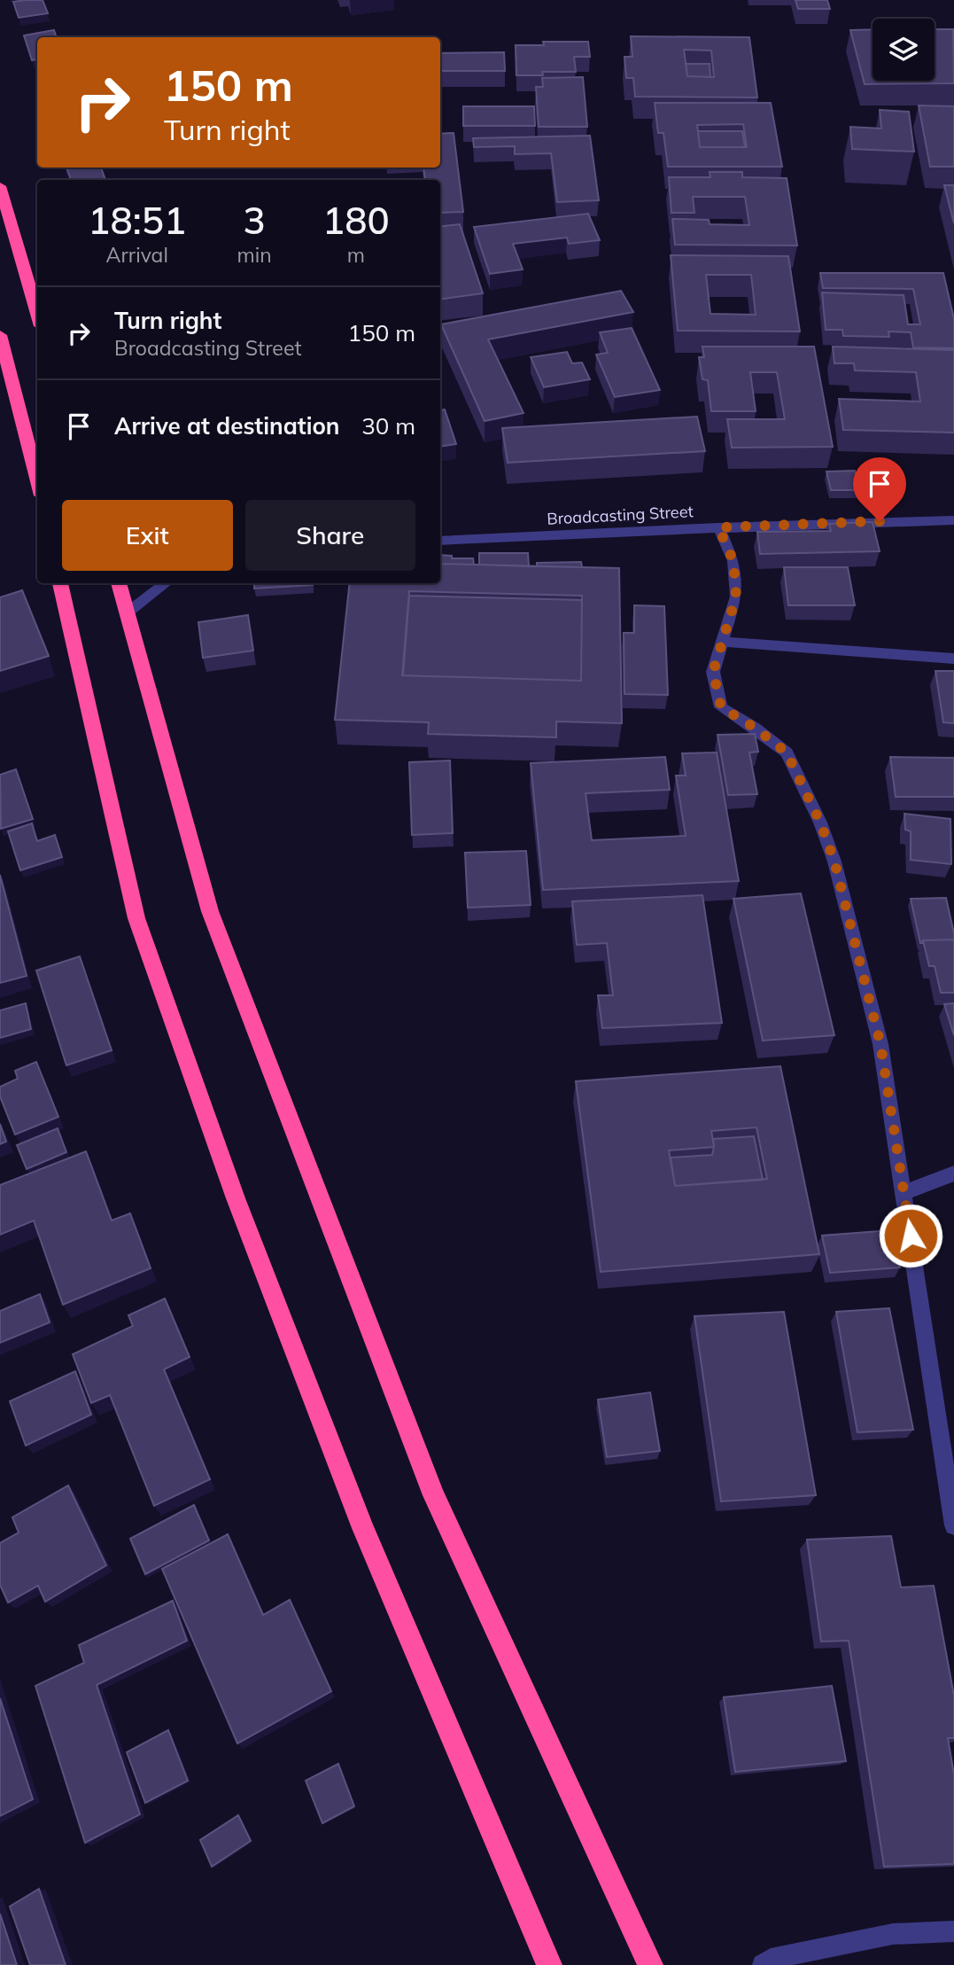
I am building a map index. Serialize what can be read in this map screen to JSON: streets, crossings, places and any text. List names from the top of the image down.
{
  "streets": {
    "street": ["Broadcasting Street"]
  },
  "page": {
    "turn": ["150 m", "Turn right"],
    "eta": [
      "18:51",
      "Arrival",
      "3",
      "min",
      "180",
      "m"
    ],
    "list": [
      {
        "name": "Turn right",
        "note": "Broadcasting Street",
        "value": "150 m"
      },
      {
        "name": "Arrive at destination",
        "value": "30 m"
      }
    ],
    "buttons": ["Exit", "Share"]
  }
}
